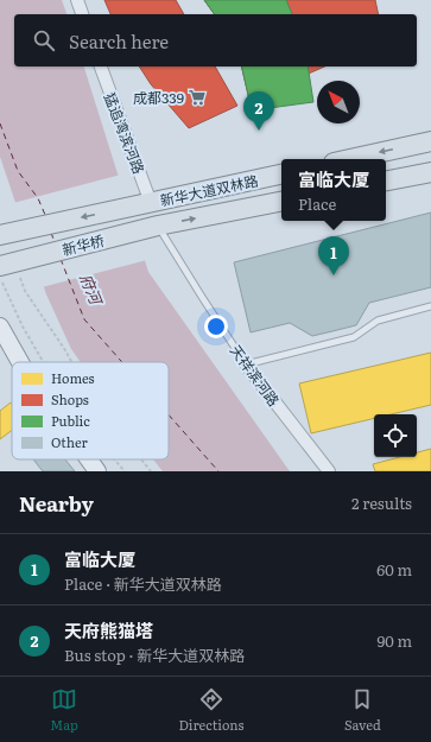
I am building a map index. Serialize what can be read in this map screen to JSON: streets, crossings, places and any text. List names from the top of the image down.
{
  "streets": {
    "main road": ["新华大道双林路", "新华桥"],
    "street": ["猛追湾滨河路", "天祥滨河路"]
  },
  "crossings": [
    ["猛追湾滨河路", "新华大道双林路"],
    ["猛追湾滨河路", "新华桥"],
    ["新华大道双林路", "新华桥"],
    ["新华大道双林路", "天祥滨河路"],
    ["新华桥", "天祥滨河路"]
  ],
  "water": ["府河"],
  "places": {
    "supermarket": ["成都339"]
  },
  "legend": [
    "Homes",
    "Shops",
    "Public",
    "Other"
  ],
  "north": "top left",
  "page": {
    "search": "Search here",
    "pins": ["2", "1"],
    "popup": ["富临大厦", "Place"],
    "heading": ["Nearby", "2 results"],
    "list": [
      {
        "mark": "1",
        "name": "富临大厦",
        "note": "Place · 新华大道双林路",
        "value": "60 m"
      },
      {
        "mark": "2",
        "name": "天府熊猫塔",
        "note": "Bus stop · 新华大道双林路",
        "value": "90 m"
      }
    ],
    "nav": ["Map", "Directions", "Saved"]
  }
}
